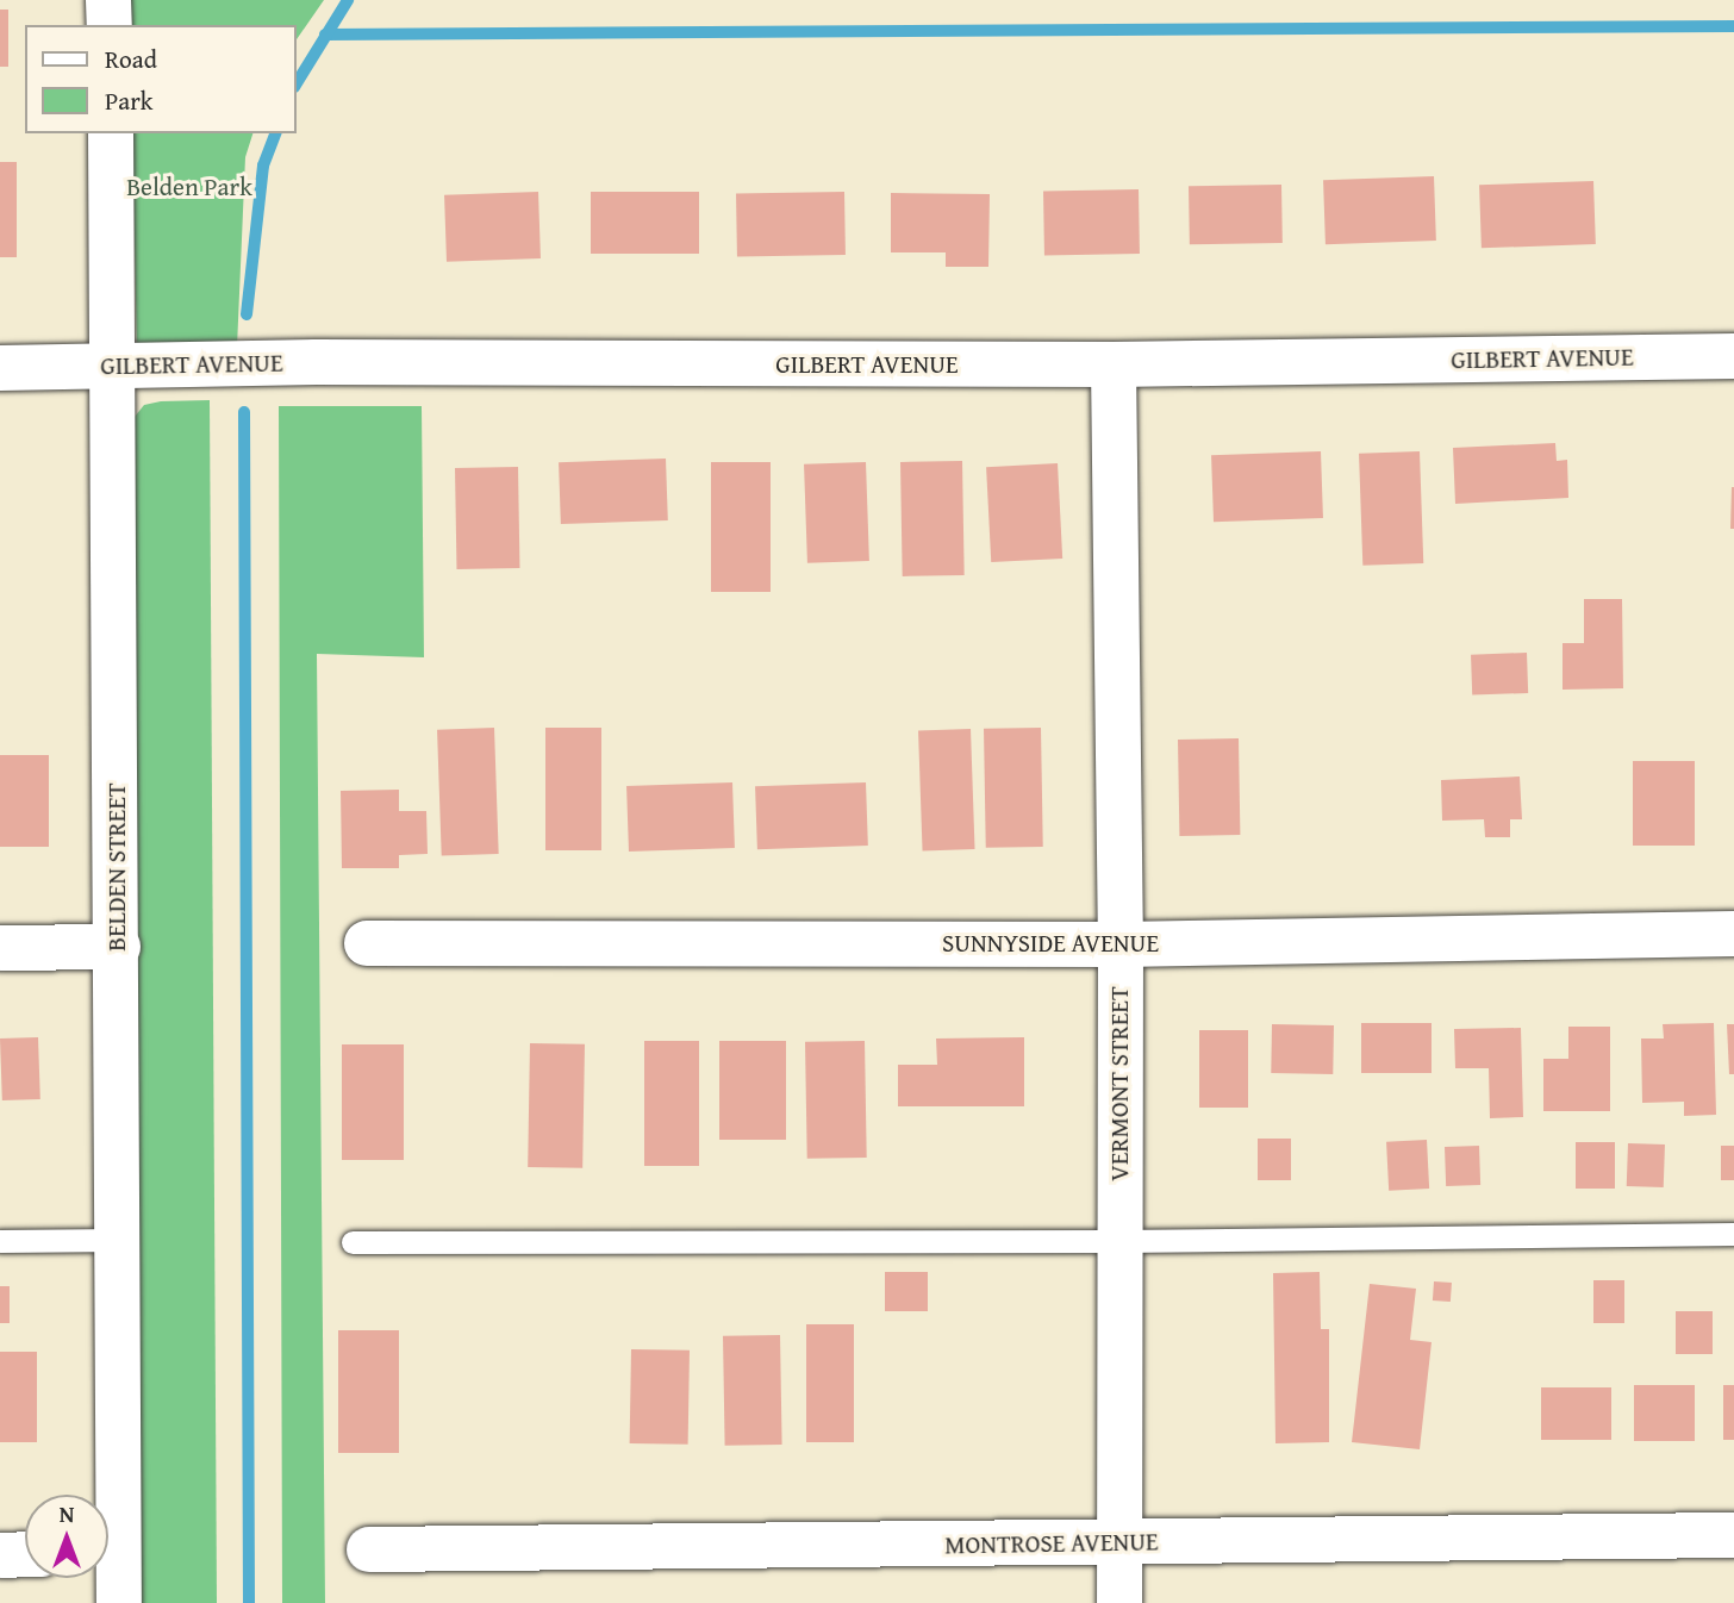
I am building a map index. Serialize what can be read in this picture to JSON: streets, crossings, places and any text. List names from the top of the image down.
{
  "streets": {
    "street": [
      "GILBERT AVENUE",
      "BELDEN STREET",
      "SUNNYSIDE AVENUE",
      "VERMONT STREET",
      "MONTROSE AVENUE"
    ]
  },
  "crossings": [
    ["GILBERT AVENUE", "BELDEN STREET"],
    ["GILBERT AVENUE", "VERMONT STREET"],
    ["SUNNYSIDE AVENUE", "VERMONT STREET"],
    ["VERMONT STREET", "MONTROSE AVENUE"]
  ],
  "parks": ["Belden Park"],
  "legend": ["Road", "Park"],
  "north": "top"
}
